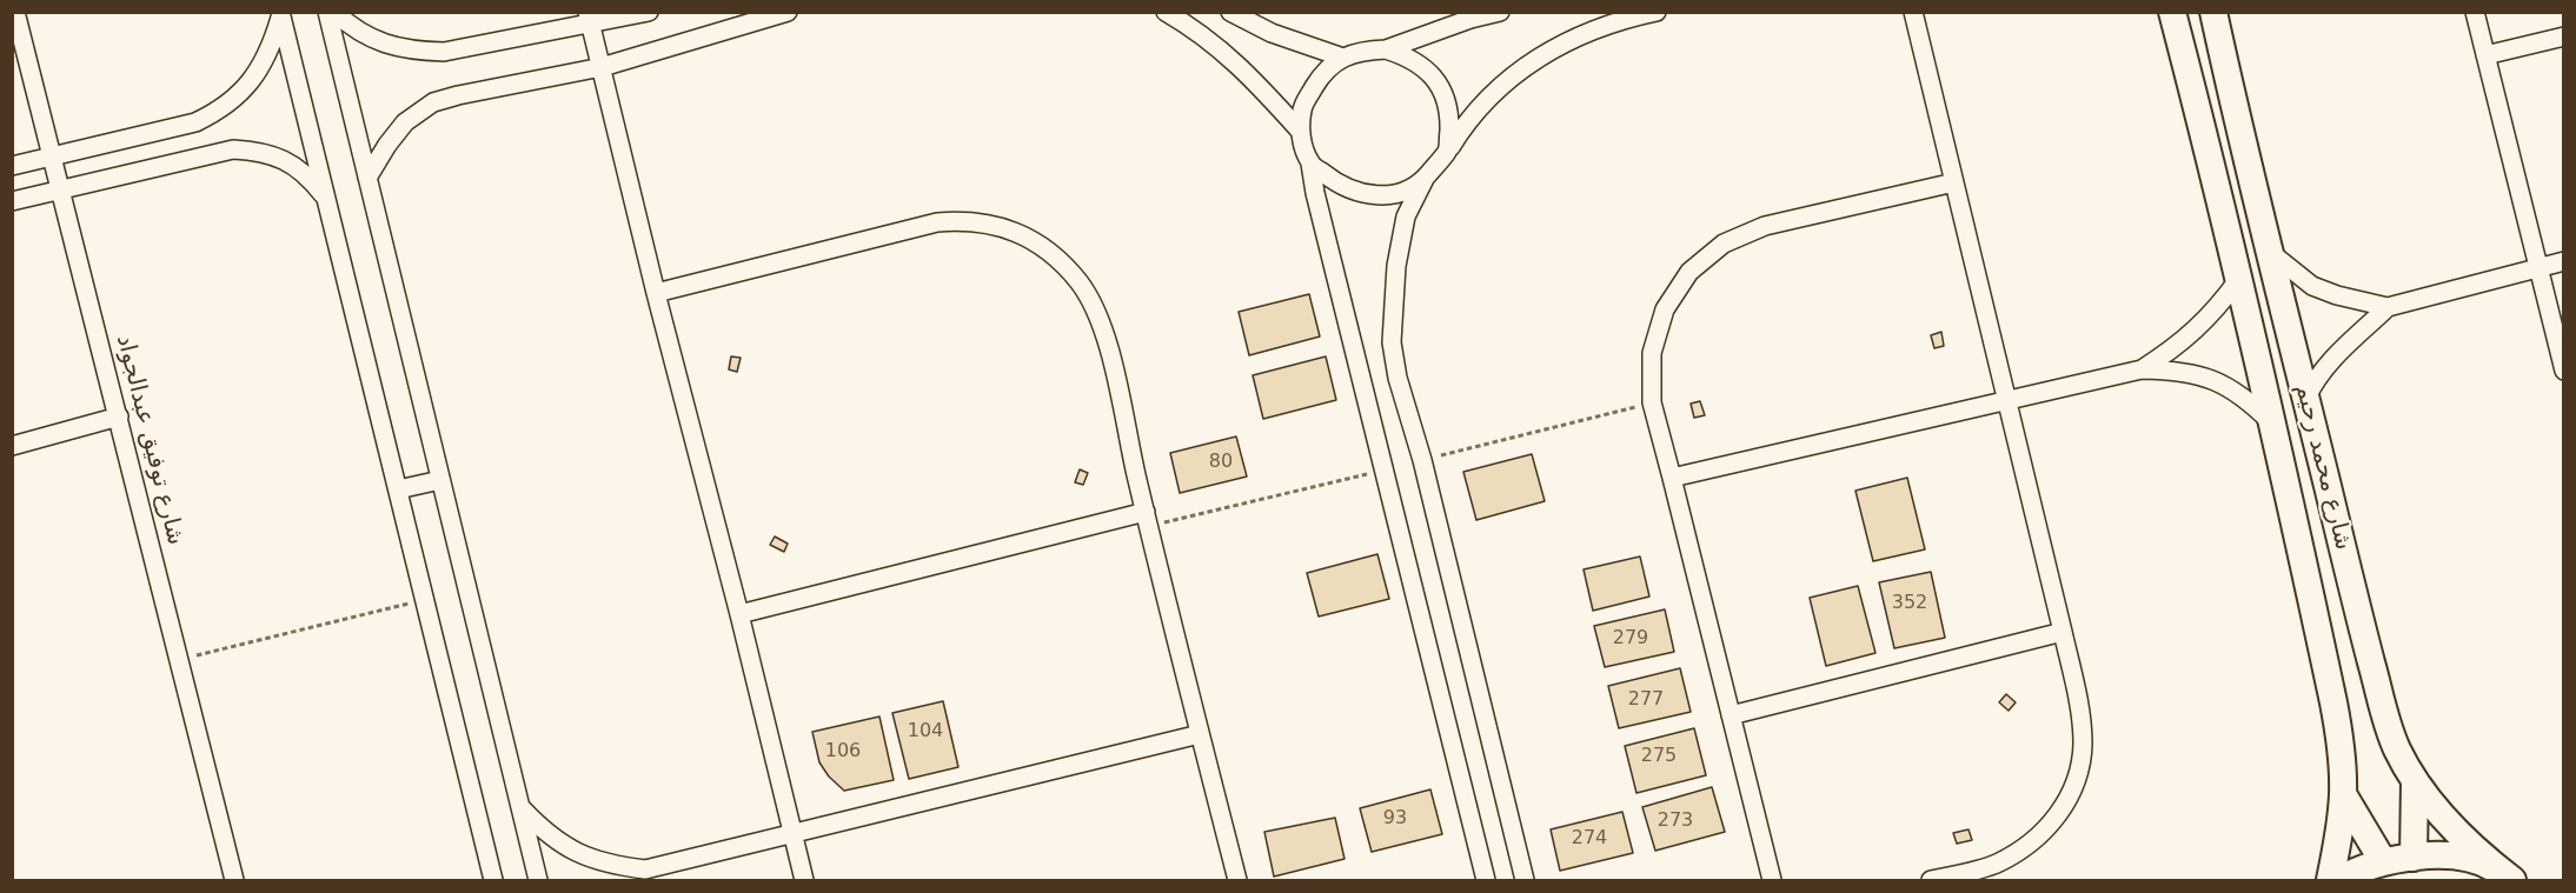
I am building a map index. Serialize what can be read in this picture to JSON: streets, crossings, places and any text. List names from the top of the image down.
{
  "streets": {
    "street": ["شارع توفيق عبدالجواد", "شارع محمد رحيم"]
  },
  "house_numbers": [
    "80",
    "352",
    "279",
    "277",
    "104",
    "106",
    "275",
    "93",
    "273",
    "274"
  ]
}
